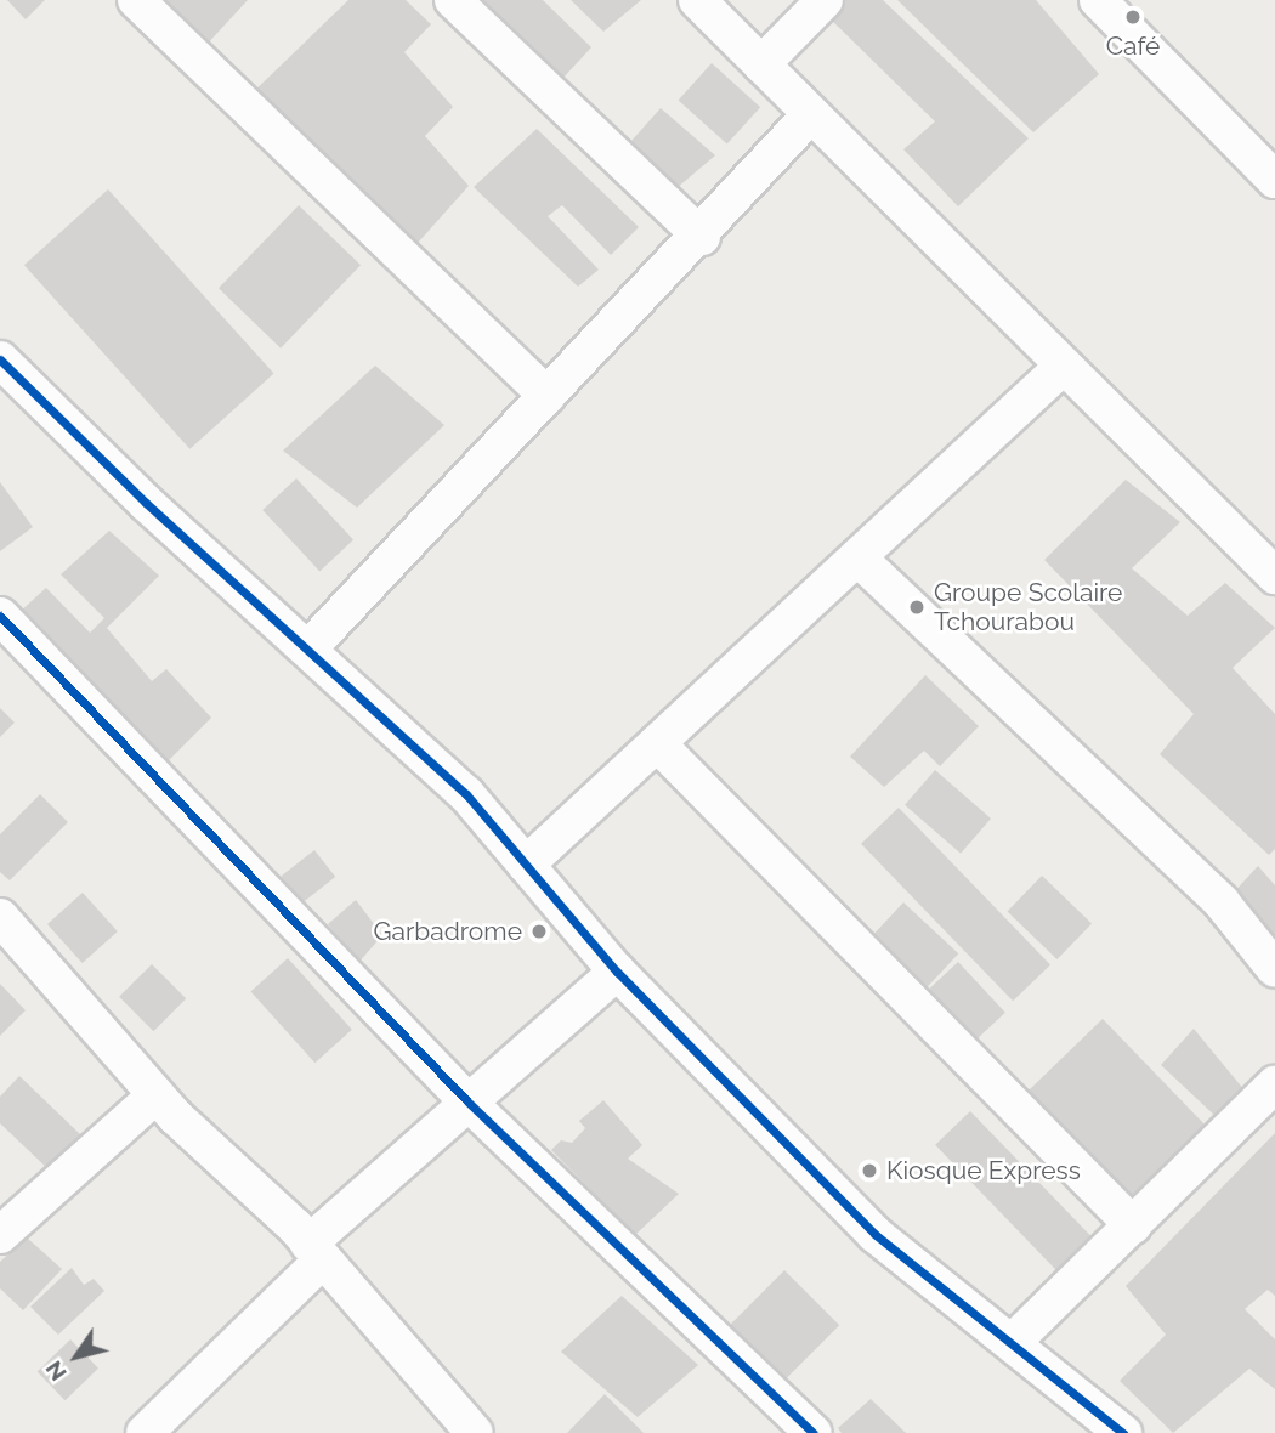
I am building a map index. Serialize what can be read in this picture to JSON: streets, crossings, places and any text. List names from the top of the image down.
{
  "places": [
    "Café",
    "Groupe Scolaire Tchourabou",
    "Garbadrome",
    "Kiosque Express"
  ],
  "north": "bottom left"
}
